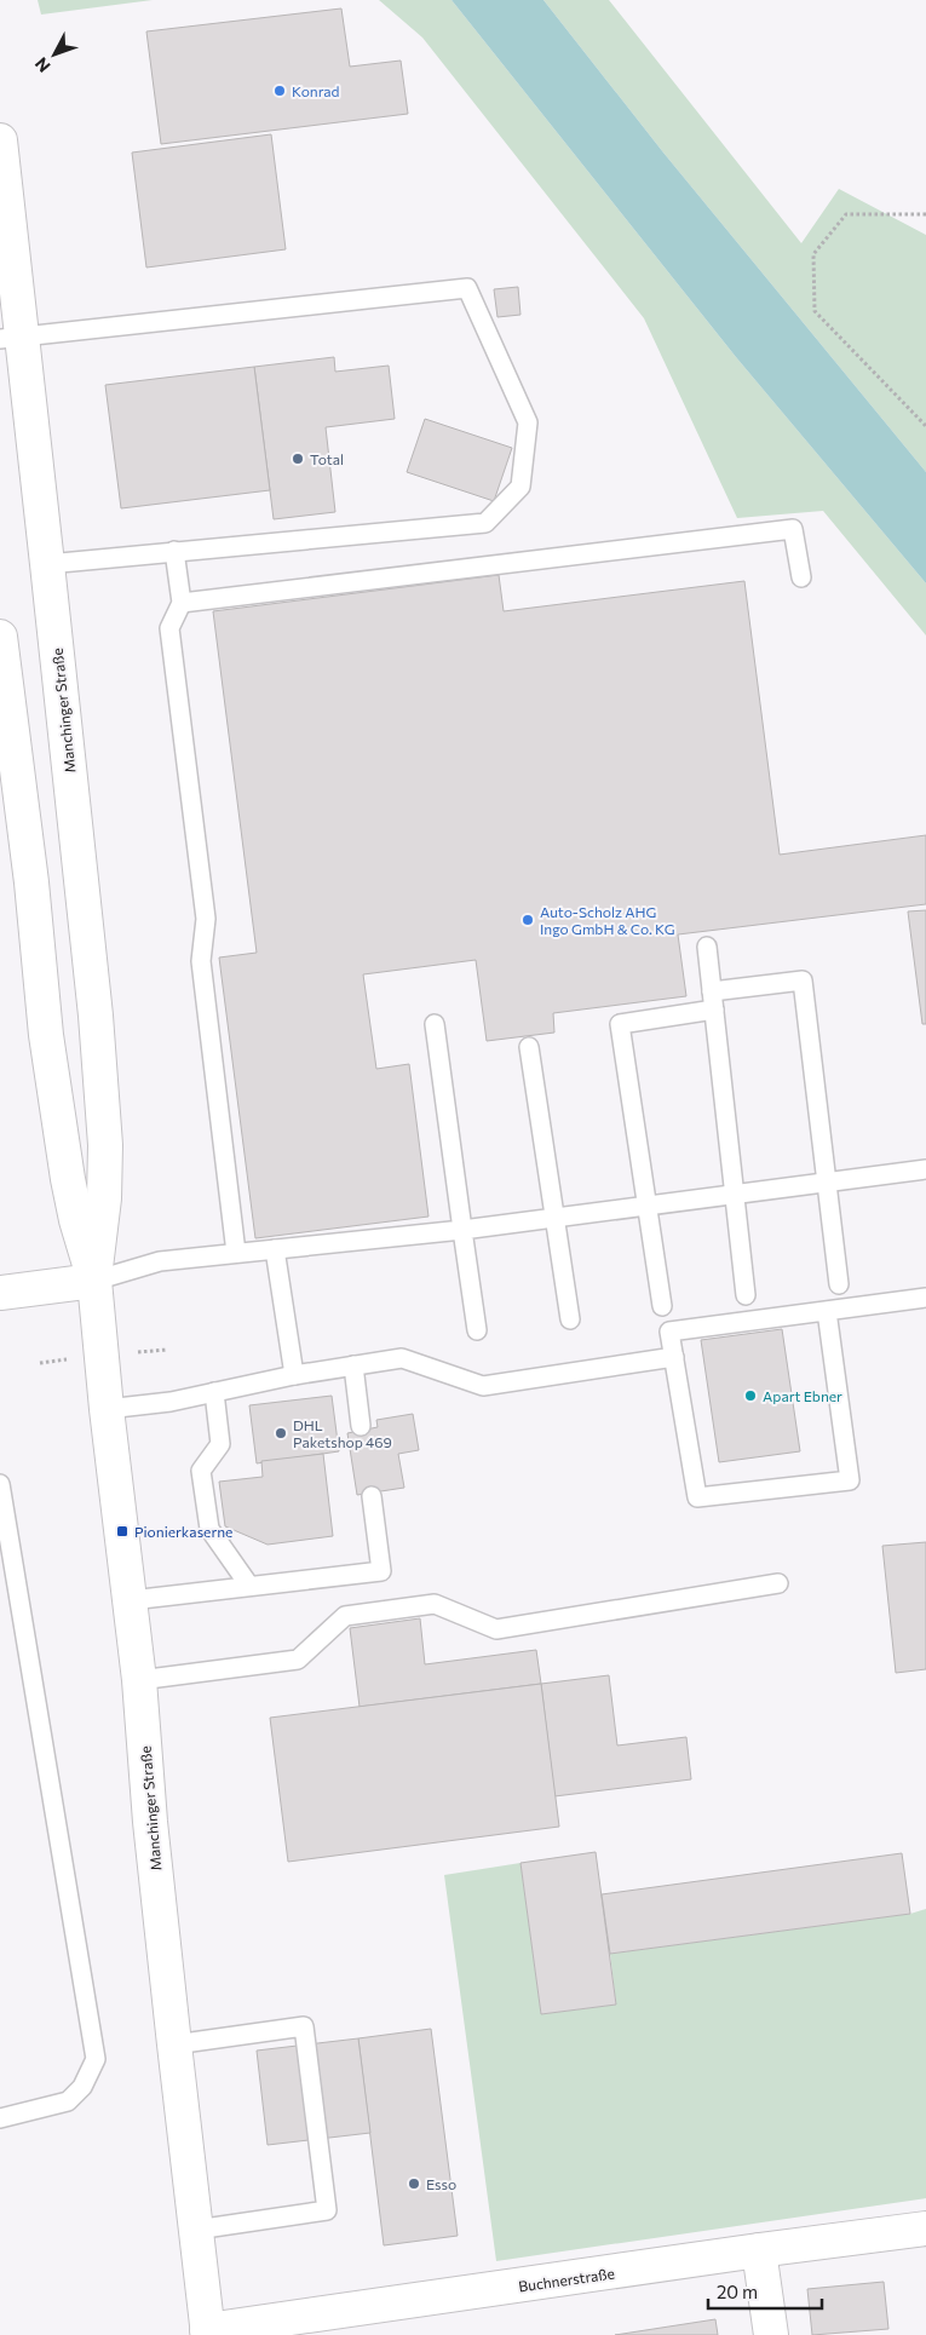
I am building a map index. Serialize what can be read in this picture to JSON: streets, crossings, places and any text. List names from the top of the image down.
{
  "streets": {
    "main road": ["Manchinger Straße", "Buchnerstraße"]
  },
  "crossings": [
    ["Manchinger Straße", "Buchnerstraße"]
  ],
  "places": {
    "other": [
      "Konrad",
      "Total",
      "Auto-Scholz AHG Ingo GmbH & Co. KG",
      "Apart Ebner",
      "DHL Paketshop 469",
      "Esso"
    ],
    "transit": ["Pionierkaserne"]
  },
  "scale_bar": "20 m",
  "north": "bottom left"
}
